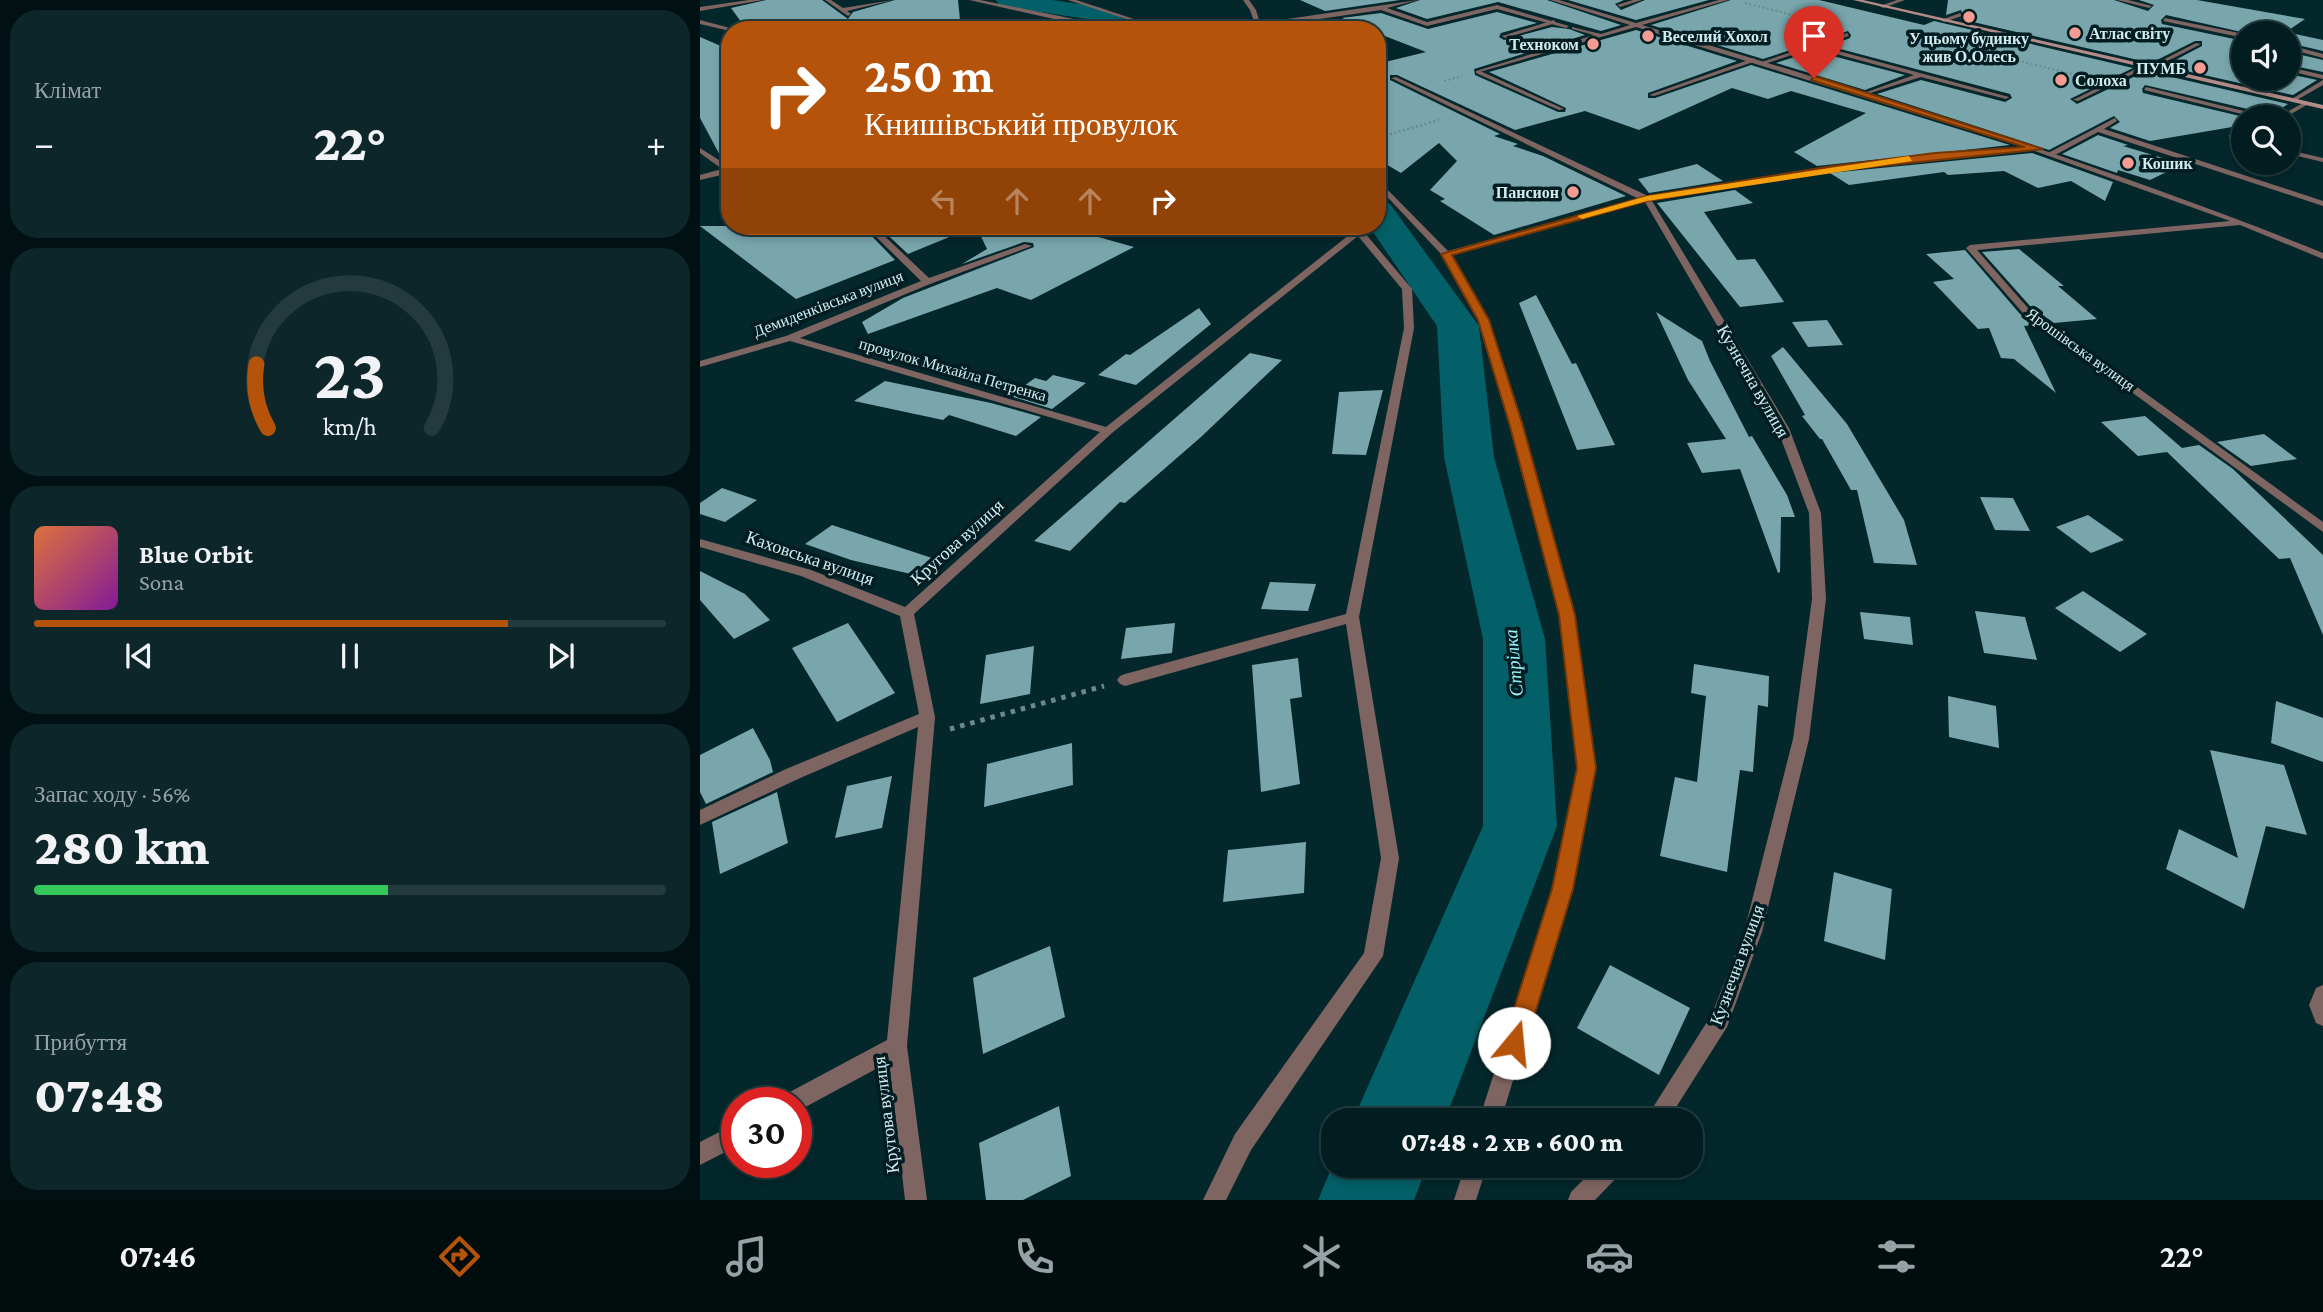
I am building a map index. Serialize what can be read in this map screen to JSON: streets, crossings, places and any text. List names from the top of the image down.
{
  "streets": {
    "street": [
      "Демиденківська вулиця",
      "Ярошівська вулиця",
      "провулок Михайла Петренка",
      "Кузнечна вулиця",
      "Кругова вулиця",
      "Каховська вулиця"
    ]
  },
  "crossings": [
    ["Демиденківська вулиця", "провулок Михайла Петренка"],
    ["провулок Михайла Петренка", "Кругова вулиця"],
    ["Кругова вулиця", "Каховська вулиця"]
  ],
  "water": ["Стрілка"],
  "places": [
    "У цьому будинку жив О.Олесь",
    "Атлас світу",
    "Веселий Хохол",
    "Техноком",
    "ПУМБ",
    "Солоха",
    "Кошик",
    "Пансион"
  ],
  "page": {
    "tile": [
      "Клімат",
      ["Запас ходу · 56%", "280 km"],
      ["Прибуття", "07:48"]
    ],
    "turn": ["250 m", "Книшівський провулок"],
    "heat": ["−", "22°", "+"],
    "song": ["Blue Orbit", "Sona"],
    "limit": "30",
    "trip": "07:48 · 2 хв · 600 m",
    "tabs": ["07:46", "22°"],
    "gauge": ["23", "km/h"]
  }
}
